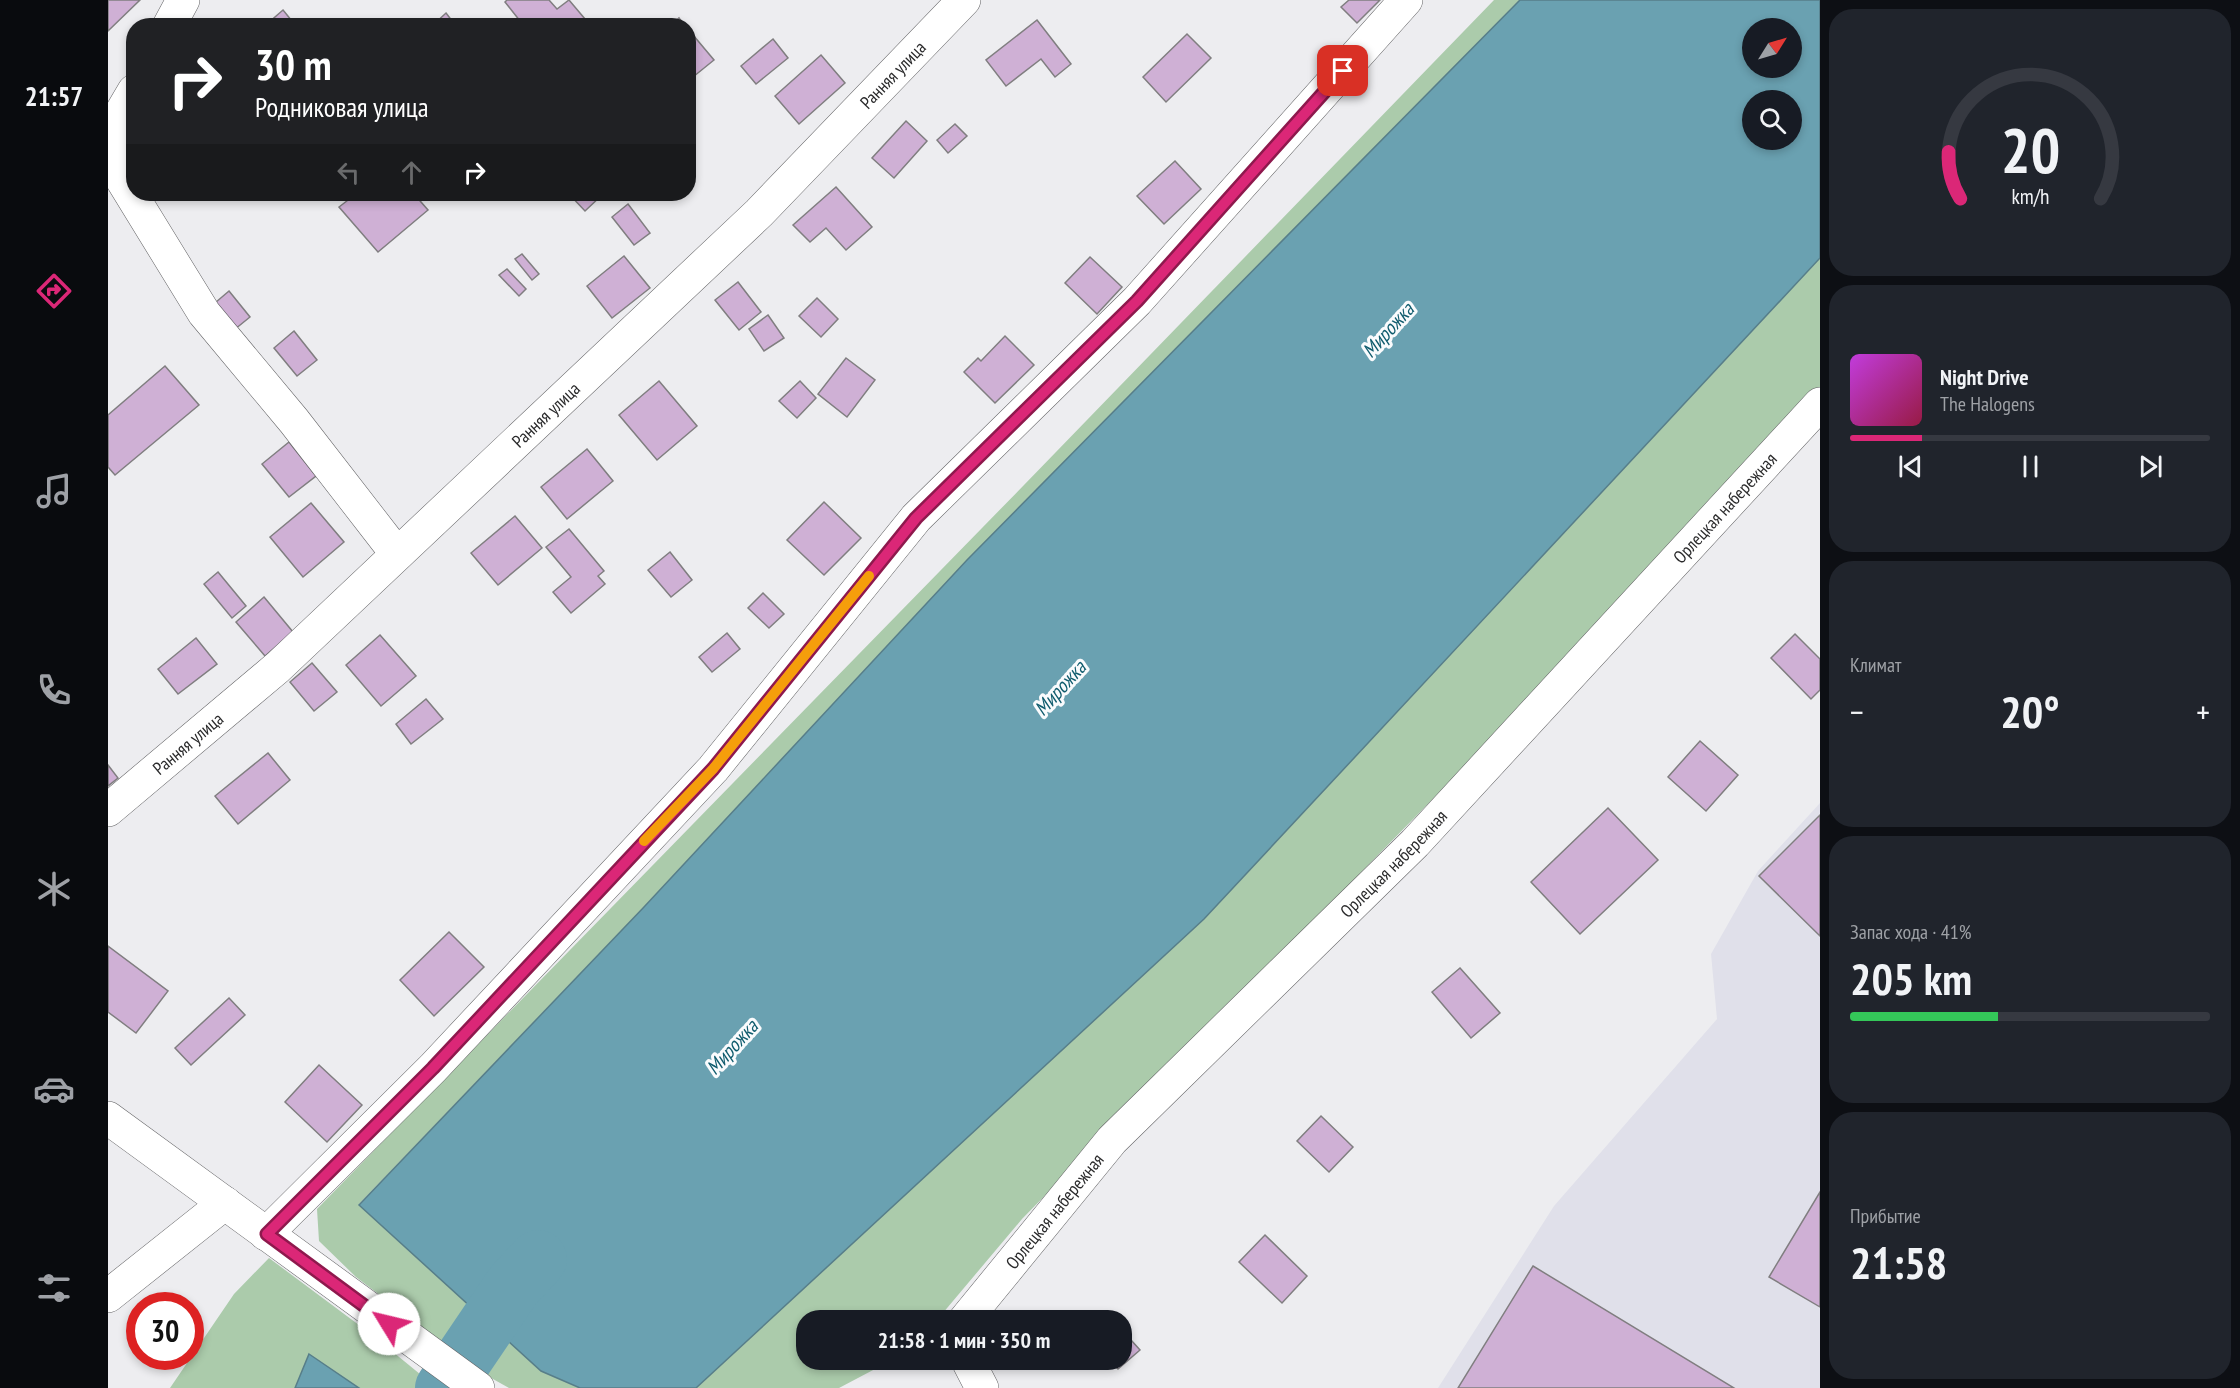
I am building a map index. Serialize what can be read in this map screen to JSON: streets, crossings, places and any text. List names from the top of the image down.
{
  "streets": {
    "street": ["Ранняя улица", "Орлецкая набережная"]
  },
  "water": ["Мирожка"],
  "north": "top right",
  "page": {
    "tabs": "21:57",
    "turn": ["30 m", "Родниковая улица"],
    "song": ["Night Drive", "The Halogens"],
    "tile": [
      "Климат",
      ["Запас хода · 41%", "205 km"],
      ["Прибытие", "21:58"]
    ],
    "heat": ["−", "20°", "+"],
    "limit": "30",
    "trip": "21:58 · 1 мин · 350 m",
    "gauge": ["20", "km/h"]
  }
}
